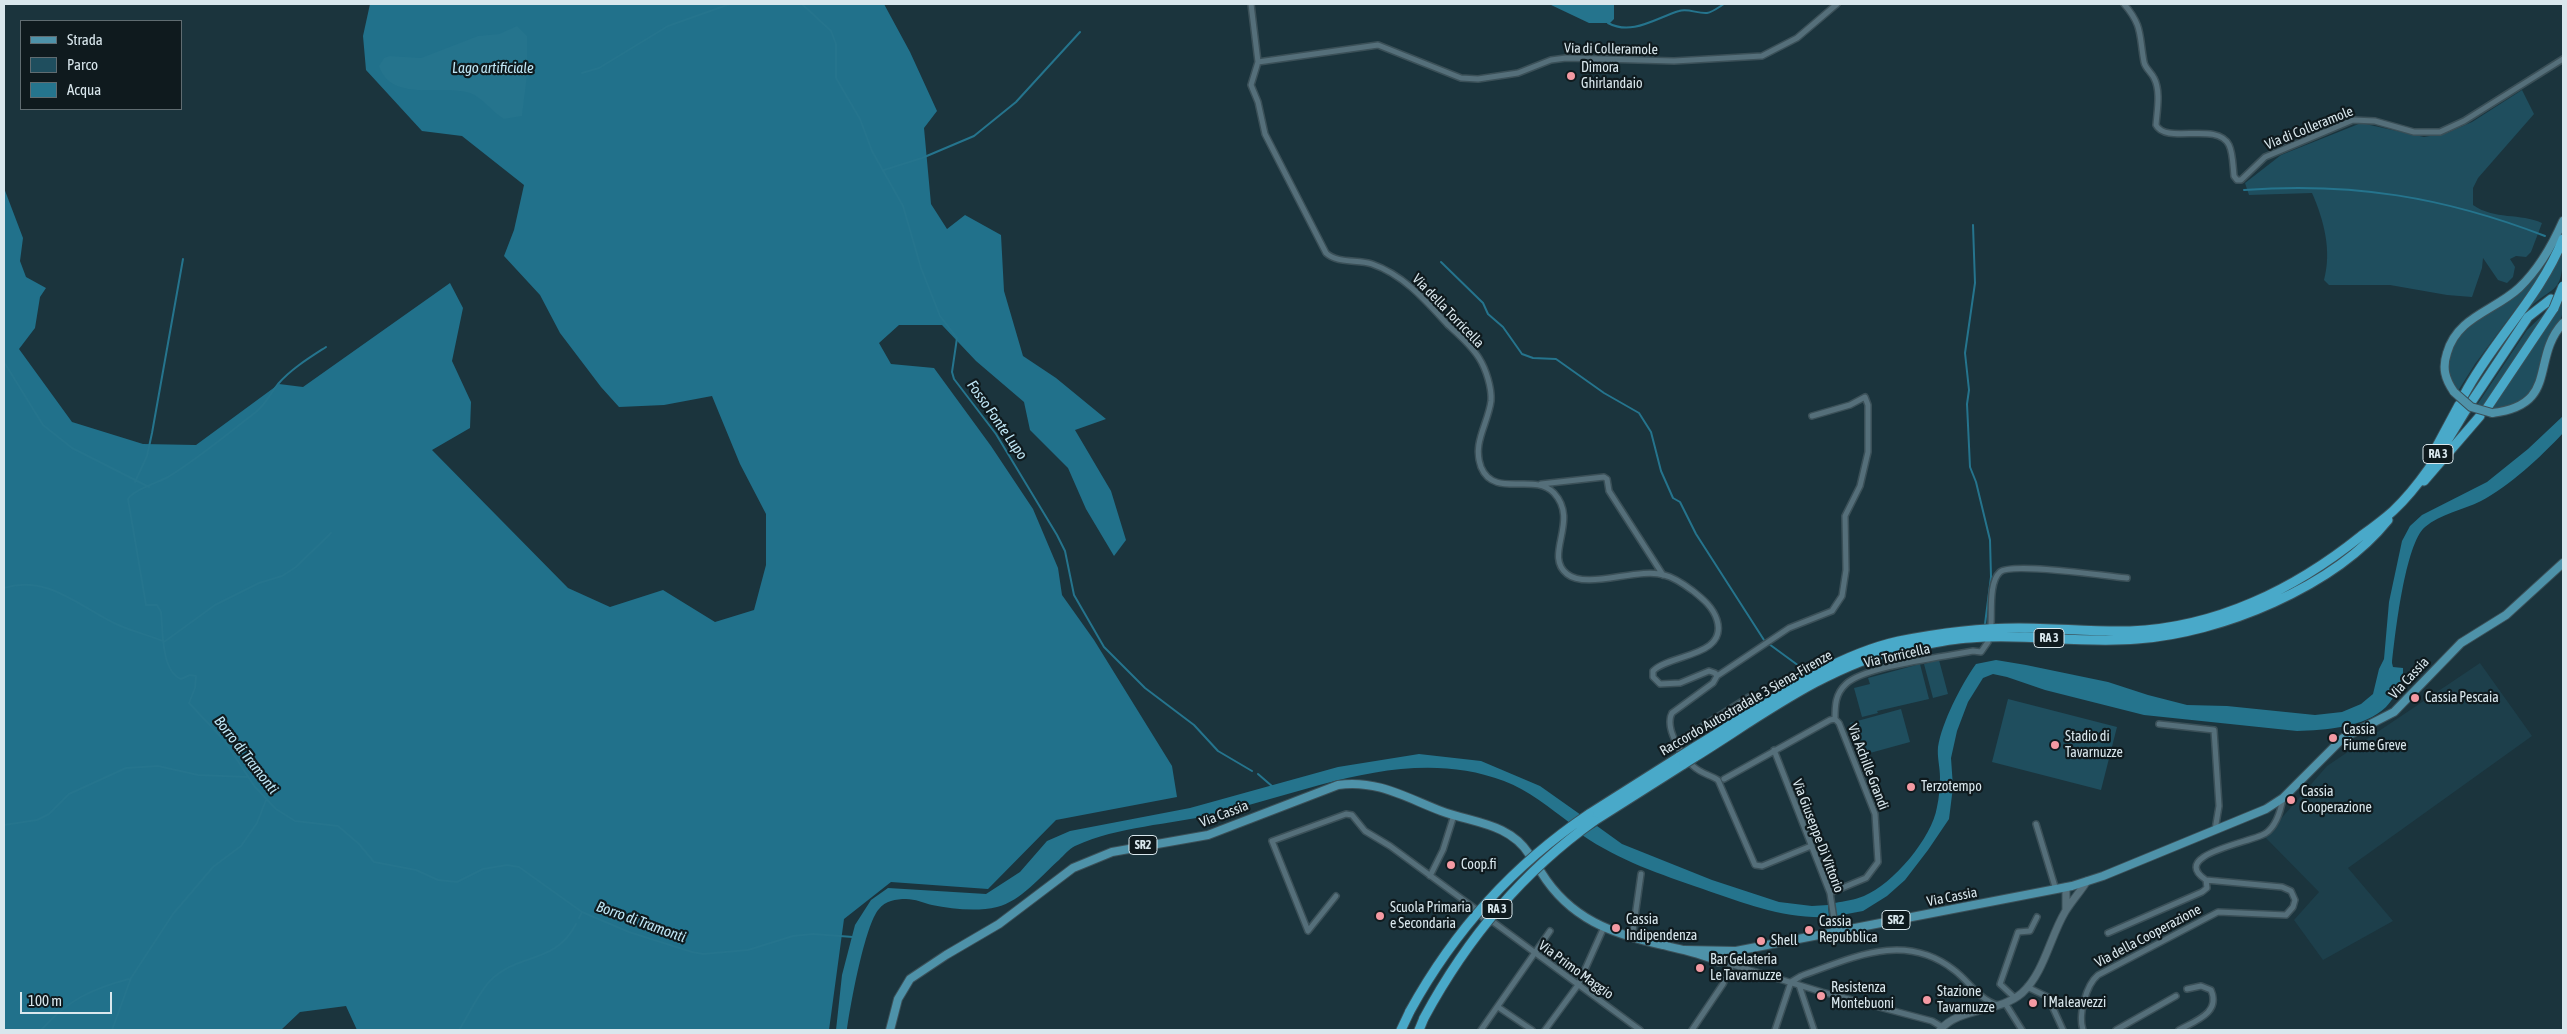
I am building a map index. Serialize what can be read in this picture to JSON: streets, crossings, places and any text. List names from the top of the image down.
{
  "streets": {
    "highway": ["RA 3", "Raccordo Autostradale 3 Siena-Firenze"],
    "main road": ["Via Cassia", "SR2"],
    "street": [
      "Via di Colleramole",
      "Via della Torricella",
      "Via Torricella",
      "Via Achille Grandi",
      "Via Giuseppe Di Vittorio",
      "Via della Cooperazione",
      "Via Primo Maggio"
    ]
  },
  "crossings": [
    ["Via di Colleramole", "Via della Torricella"],
    ["Via Torricella", "Via Achille Grandi"],
    ["Via Cassia", "Via Giuseppe Di Vittorio"],
    ["Via Achille Grandi", "Via Giuseppe Di Vittorio"]
  ],
  "water": ["Lago artificiale", "Fosso Fonte Lupo", "Borro di Tramonti"],
  "places": [
    "Dimora Ghirlandaio",
    "Cassia Pescaia",
    "Cassia Fiume Greve",
    "Stadio di Tavarnuzze",
    "Terzotempo",
    "Cassia Cooperazione",
    "Coop.fi",
    "Scuola Primaria e Secondaria",
    "Cassia Indipendenza",
    "Cassia Repubblica",
    "Shell",
    "Bar Gelateria Le Tavarnuzze",
    "Resistenza Montebuoni",
    "Stazione Tavarnuzze",
    "I Maleavezzi"
  ],
  "legend": ["Strada", "Parco", "Acqua"],
  "scale_bar": "100 m"
}
